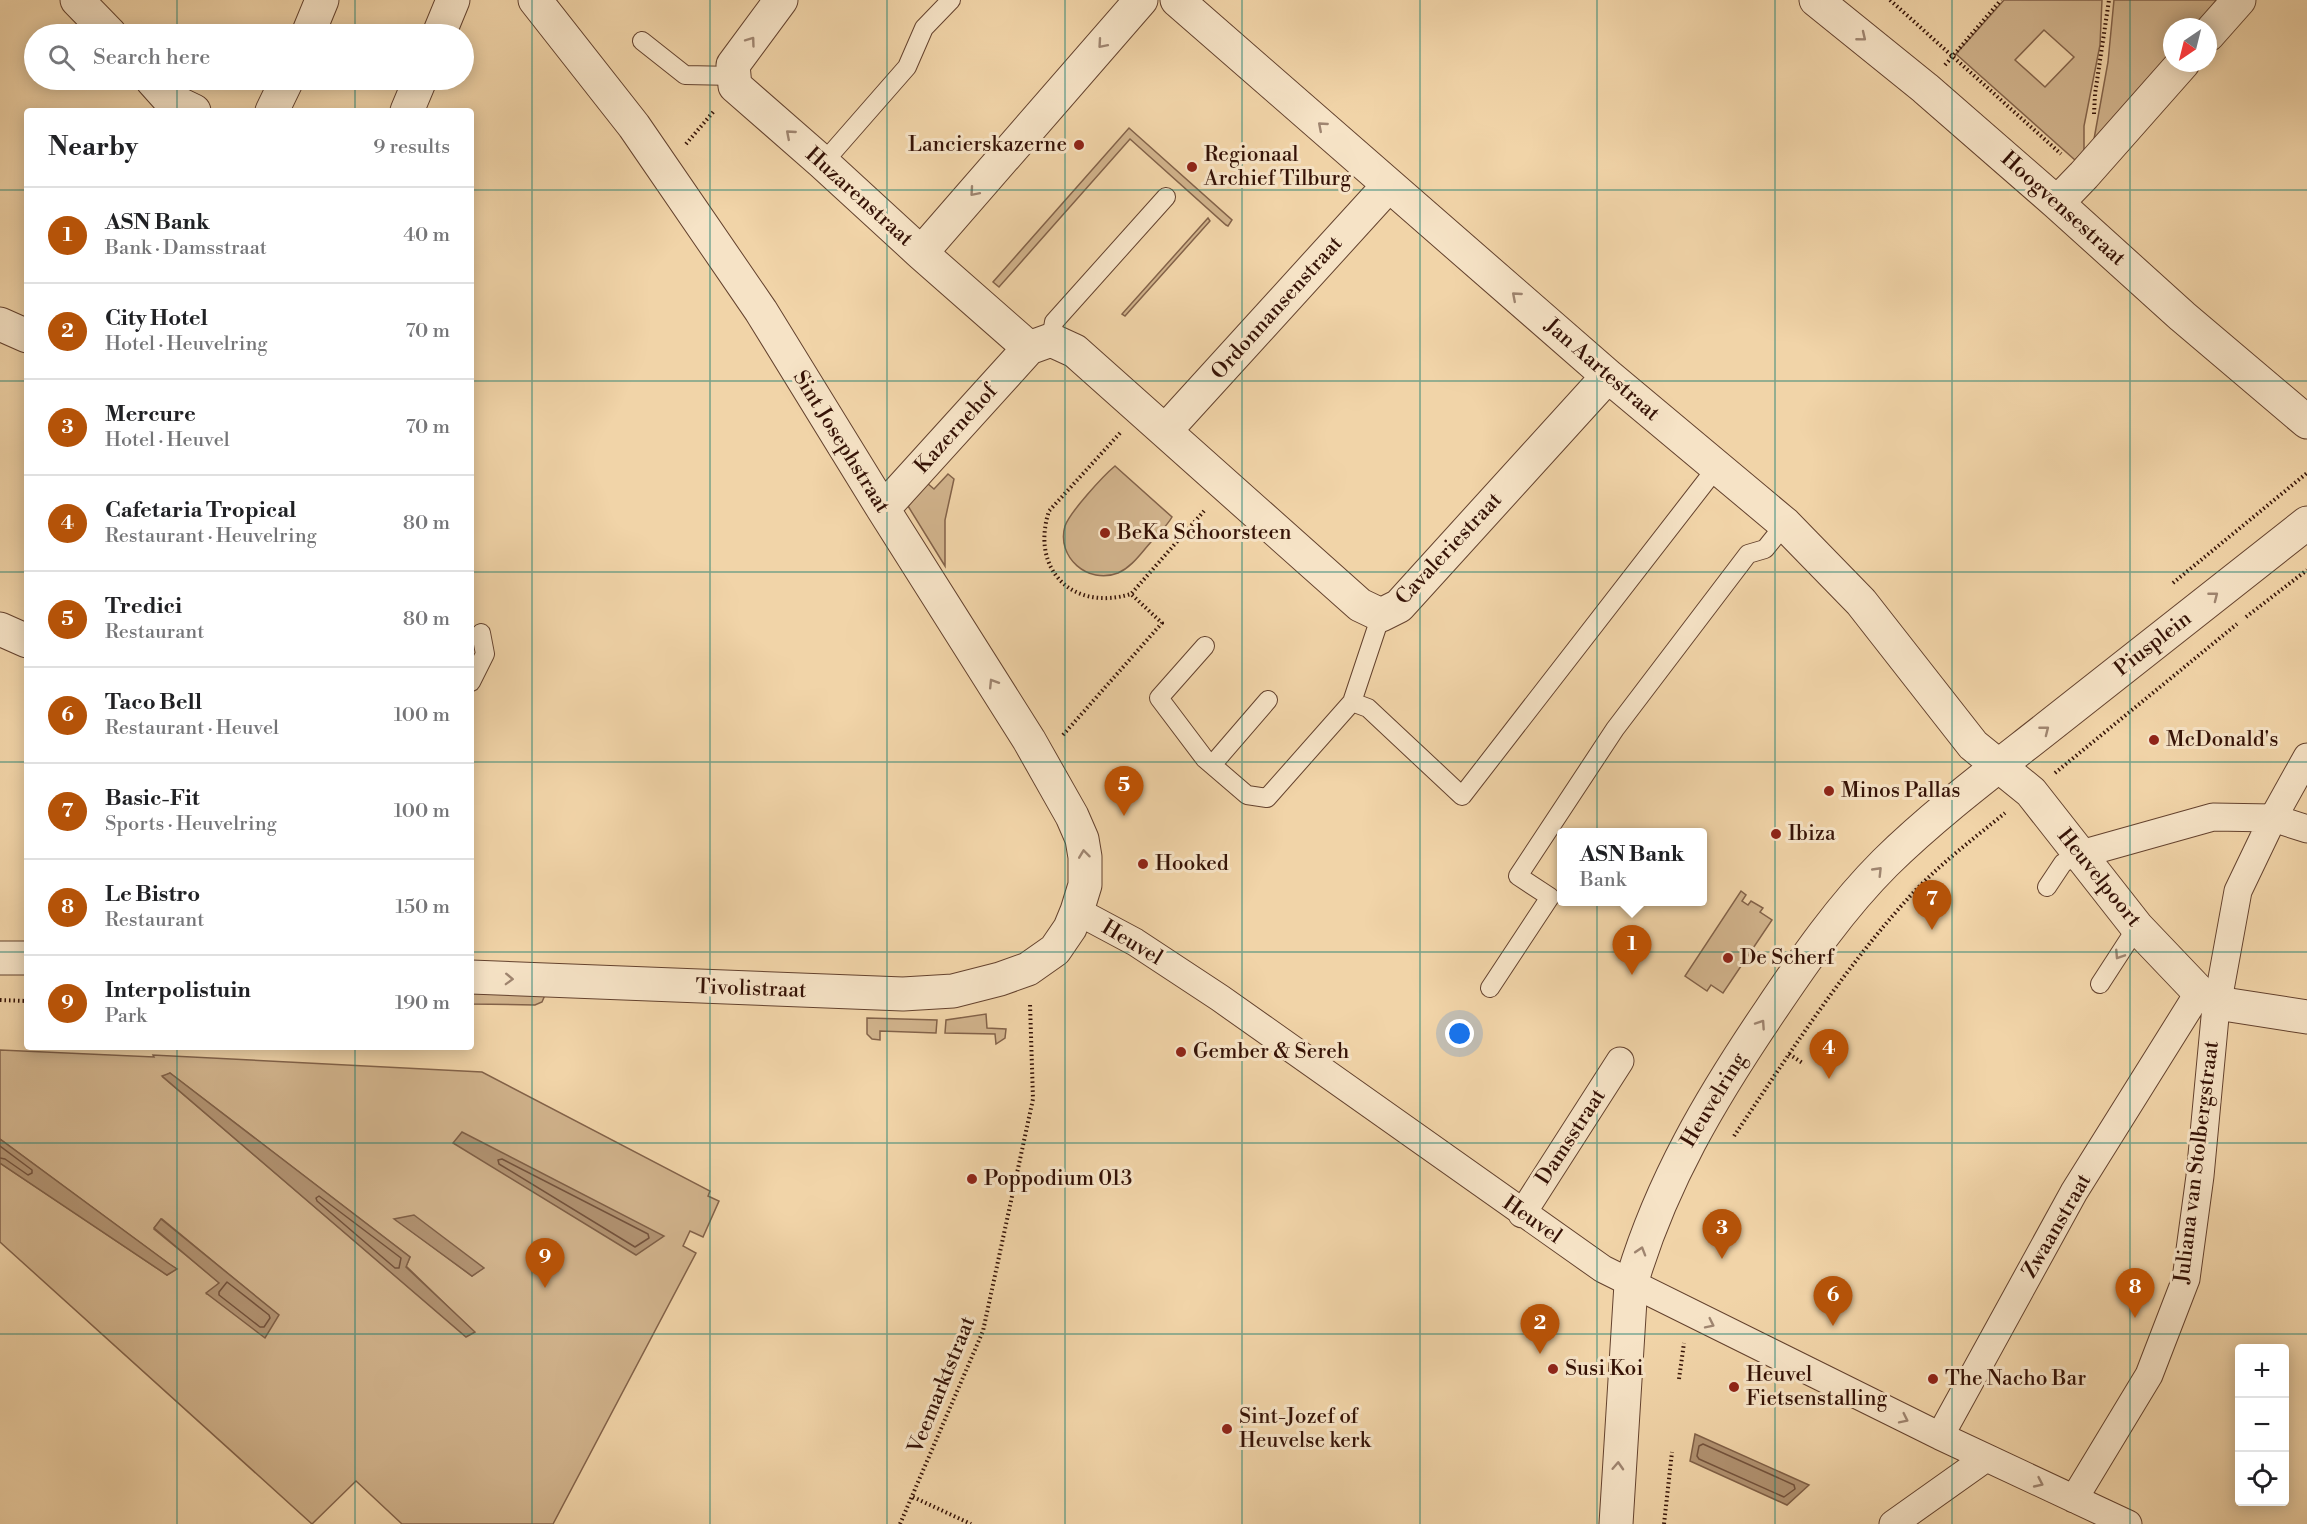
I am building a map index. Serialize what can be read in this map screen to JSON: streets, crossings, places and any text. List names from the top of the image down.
{
  "streets": {
    "street": [
      "Huzarenstraat",
      "Hoogvensestraat",
      "Ordonnansenstraat",
      "Jan Aartestraat",
      "Kazernehof",
      "Sint Josephstraat",
      "Cavaleriestraat",
      "Piusplein",
      "Heuvelpoort",
      "Heuvel",
      "Tivolistraat",
      "Heuvelring",
      "Damsstraat",
      "Juliana van Stolbergstraat",
      "Zwaanstraat"
    ],
    "path": ["Veemarktstraat"]
  },
  "crossings": [
    ["Ordonnansenstraat", "Jan Aartestraat"],
    ["Ordonnansenstraat", "Cavaleriestraat"],
    ["Jan Aartestraat", "Cavaleriestraat"],
    ["Jan Aartestraat", "Piusplein"],
    ["Jan Aartestraat", "Heuvelpoort"],
    ["Jan Aartestraat", "Heuvelring"],
    ["Kazernehof", "Sint Josephstraat"],
    ["Sint Josephstraat", "Heuvel"],
    ["Piusplein", "Heuvelpoort"],
    ["Piusplein", "Heuvelring"],
    ["Heuvelpoort", "Heuvelring"],
    ["Heuvelpoort", "Juliana van Stolbergstraat"],
    ["Heuvelpoort", "Zwaanstraat"],
    ["Heuvel", "Tivolistraat"],
    ["Heuvel", "Heuvelring"],
    ["Heuvel", "Damsstraat"],
    ["Heuvel", "Juliana van Stolbergstraat"],
    ["Heuvel", "Zwaanstraat"],
    ["Heuvel", "Veemarktstraat"],
    ["Tivolistraat", "Veemarktstraat"],
    ["Juliana van Stolbergstraat", "Zwaanstraat"]
  ],
  "one_way": [
    "Jan Aartestraat",
    "Sint Josephstraat",
    "Piusplein",
    "Tivolistraat",
    "Heuvelring"
  ],
  "places": [
    "Lancierskazerne",
    "Regionaal Archief Tilburg",
    "BeKa Schoorsteen",
    "McDonald's",
    "Minos Pallas",
    "Ibiza",
    "Hooked",
    "De Scherf",
    "Gember & Sereh",
    "Poppodium 013",
    "Susi Koi",
    "The Nacho Bar",
    "Heuvel Fietsenstalling",
    "Sint-Jozef of Heuvelse kerk"
  ],
  "north": "bottom left",
  "page": {
    "search": "Search here",
    "heading": ["Nearby", "9 results"],
    "list": [
      {
        "mark": "1",
        "name": "ASN Bank",
        "note": "Bank · Damsstraat",
        "value": "40 m"
      },
      {
        "mark": "2",
        "name": "City Hotel",
        "note": "Hotel · Heuvelring",
        "value": "70 m"
      },
      {
        "mark": "3",
        "name": "Mercure",
        "note": "Hotel · Heuvel",
        "value": "70 m"
      },
      {
        "mark": "4",
        "name": "Cafetaria Tropical",
        "note": "Restaurant · Heuvelring",
        "value": "80 m"
      },
      {
        "mark": "5",
        "name": "Tredici",
        "note": "Restaurant",
        "value": "80 m"
      },
      {
        "mark": "6",
        "name": "Taco Bell",
        "note": "Restaurant · Heuvel",
        "value": "100 m"
      },
      {
        "mark": "7",
        "name": "Basic-Fit",
        "note": "Sports · Heuvelring",
        "value": "100 m"
      },
      {
        "mark": "8",
        "name": "Le Bistro",
        "note": "Restaurant",
        "value": "150 m"
      },
      {
        "mark": "9",
        "name": "Interpolistuin",
        "note": "Park",
        "value": "190 m"
      }
    ],
    "pins": [
      "5",
      "7",
      "1",
      "4",
      "3",
      "9",
      "8",
      "6",
      "2"
    ],
    "popup": ["ASN Bank", "Bank"],
    "map_buttons": ["+", "−"]
  }
}
